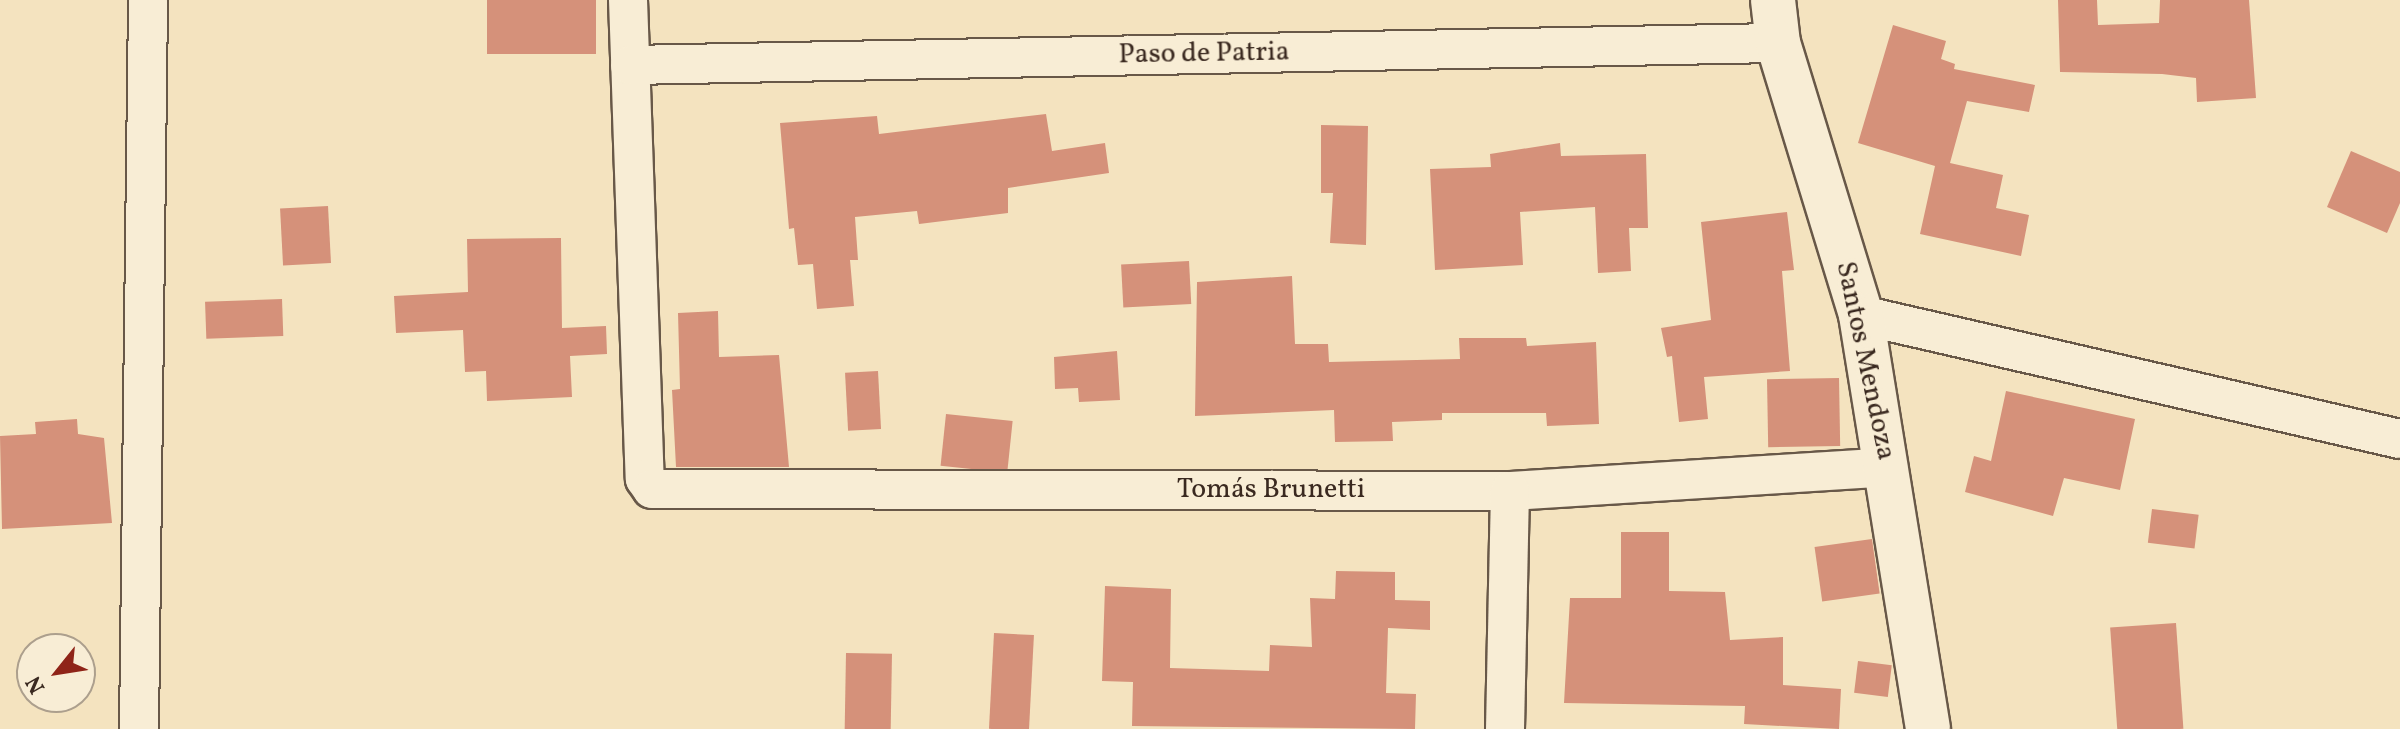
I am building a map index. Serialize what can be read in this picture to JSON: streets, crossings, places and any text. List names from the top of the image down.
{
  "streets": {
    "street": ["Paso de Patria", "Santos Mendoza", "Tomás Brunetti"]
  },
  "crossings": [
    ["Paso de Patria", "Santos Mendoza"],
    ["Paso de Patria", "Tomás Brunetti"],
    ["Santos Mendoza", "Tomás Brunetti"]
  ],
  "north": "bottom left"
}
